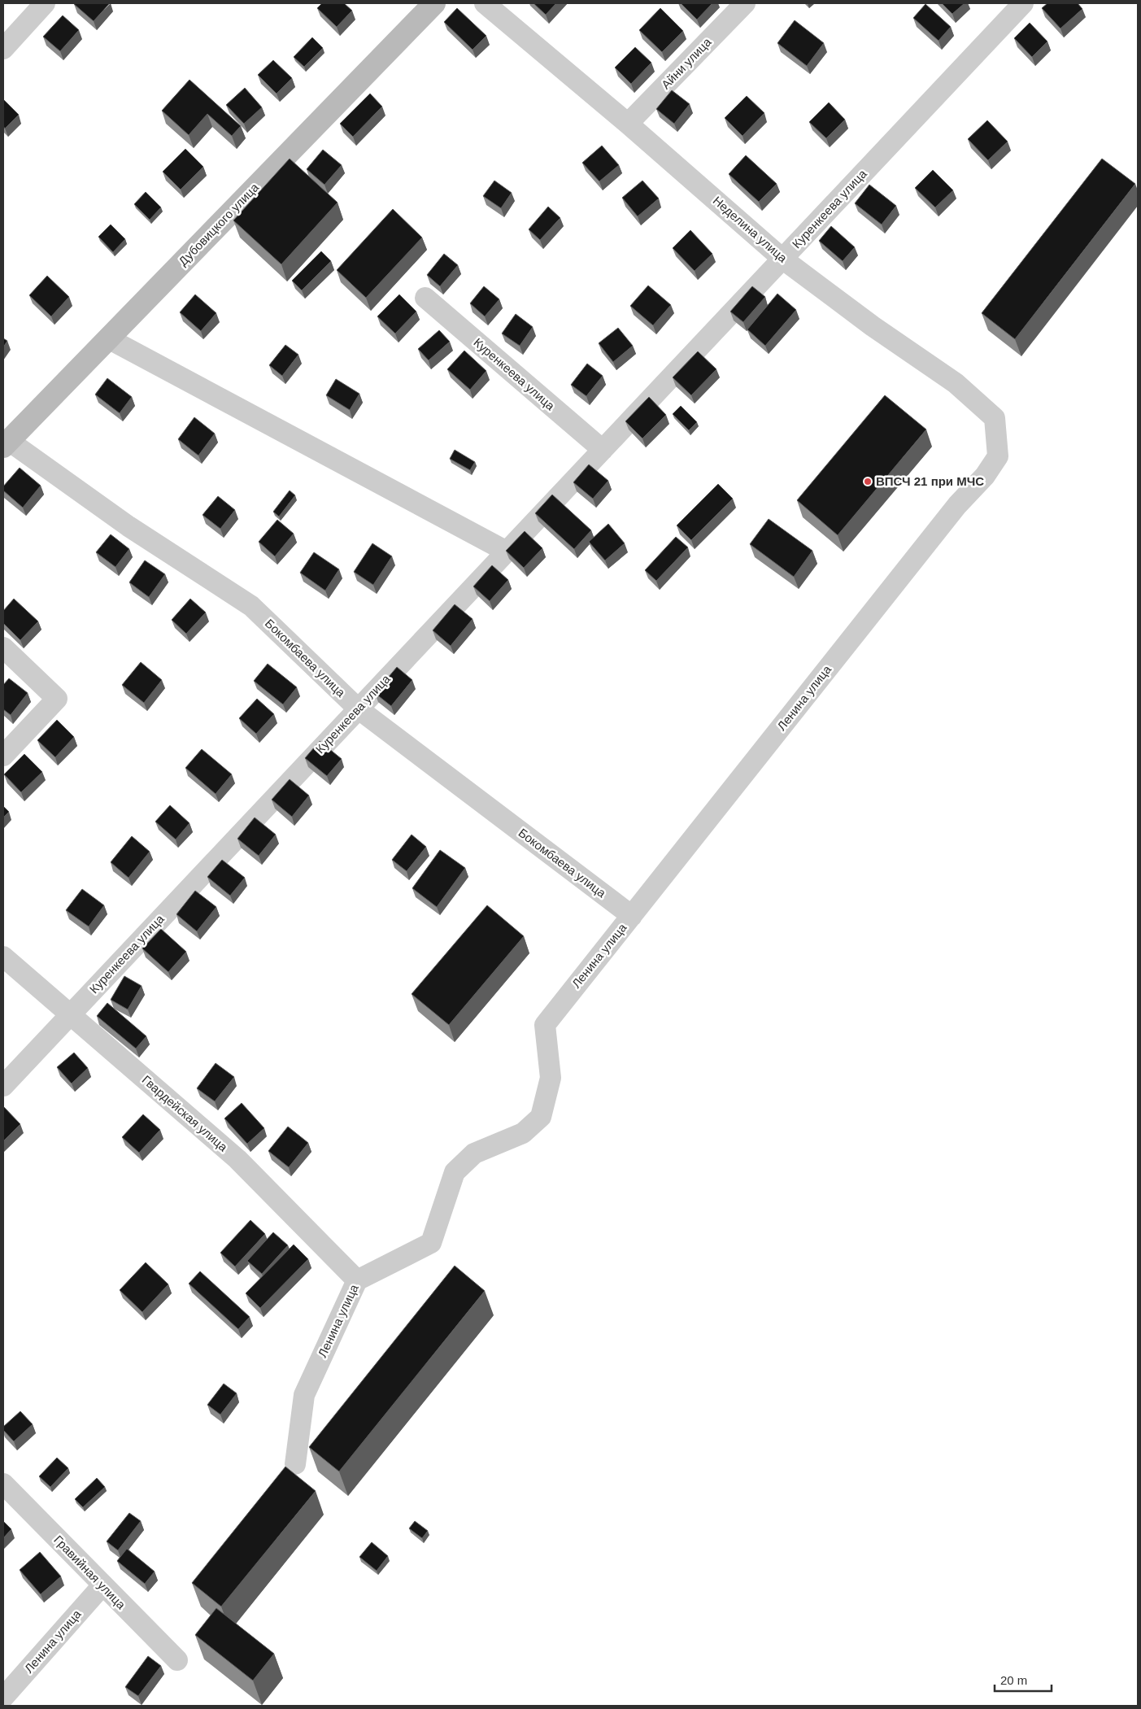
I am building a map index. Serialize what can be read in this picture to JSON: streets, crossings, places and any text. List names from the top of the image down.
{
  "streets": {
    "street": [
      "Айни улица",
      "Куренкеева улица",
      "Дубовицкого улица",
      "Неделина улица",
      "Бокомбаева улица",
      "Ленина улица",
      "Гвардейская улица",
      "Гравийная улица"
    ]
  },
  "crossings": [
    ["Айни улица", "Неделина улица"],
    ["Куренкеева улица", "Неделина улица"],
    ["Куренкеева улица", "Бокомбаева улица"],
    ["Куренкеева улица", "Гвардейская улица"],
    ["Дубовицкого улица", "Бокомбаева улица"],
    ["Неделина улица", "Ленина улица"],
    ["Бокомбаева улица", "Ленина улица"],
    ["Ленина улица", "Гвардейская улица"],
    ["Ленина улица", "Гравийная улица"]
  ],
  "places": ["ВПСЧ 21 при МЧС"],
  "scale_bar": "20 m"
}
